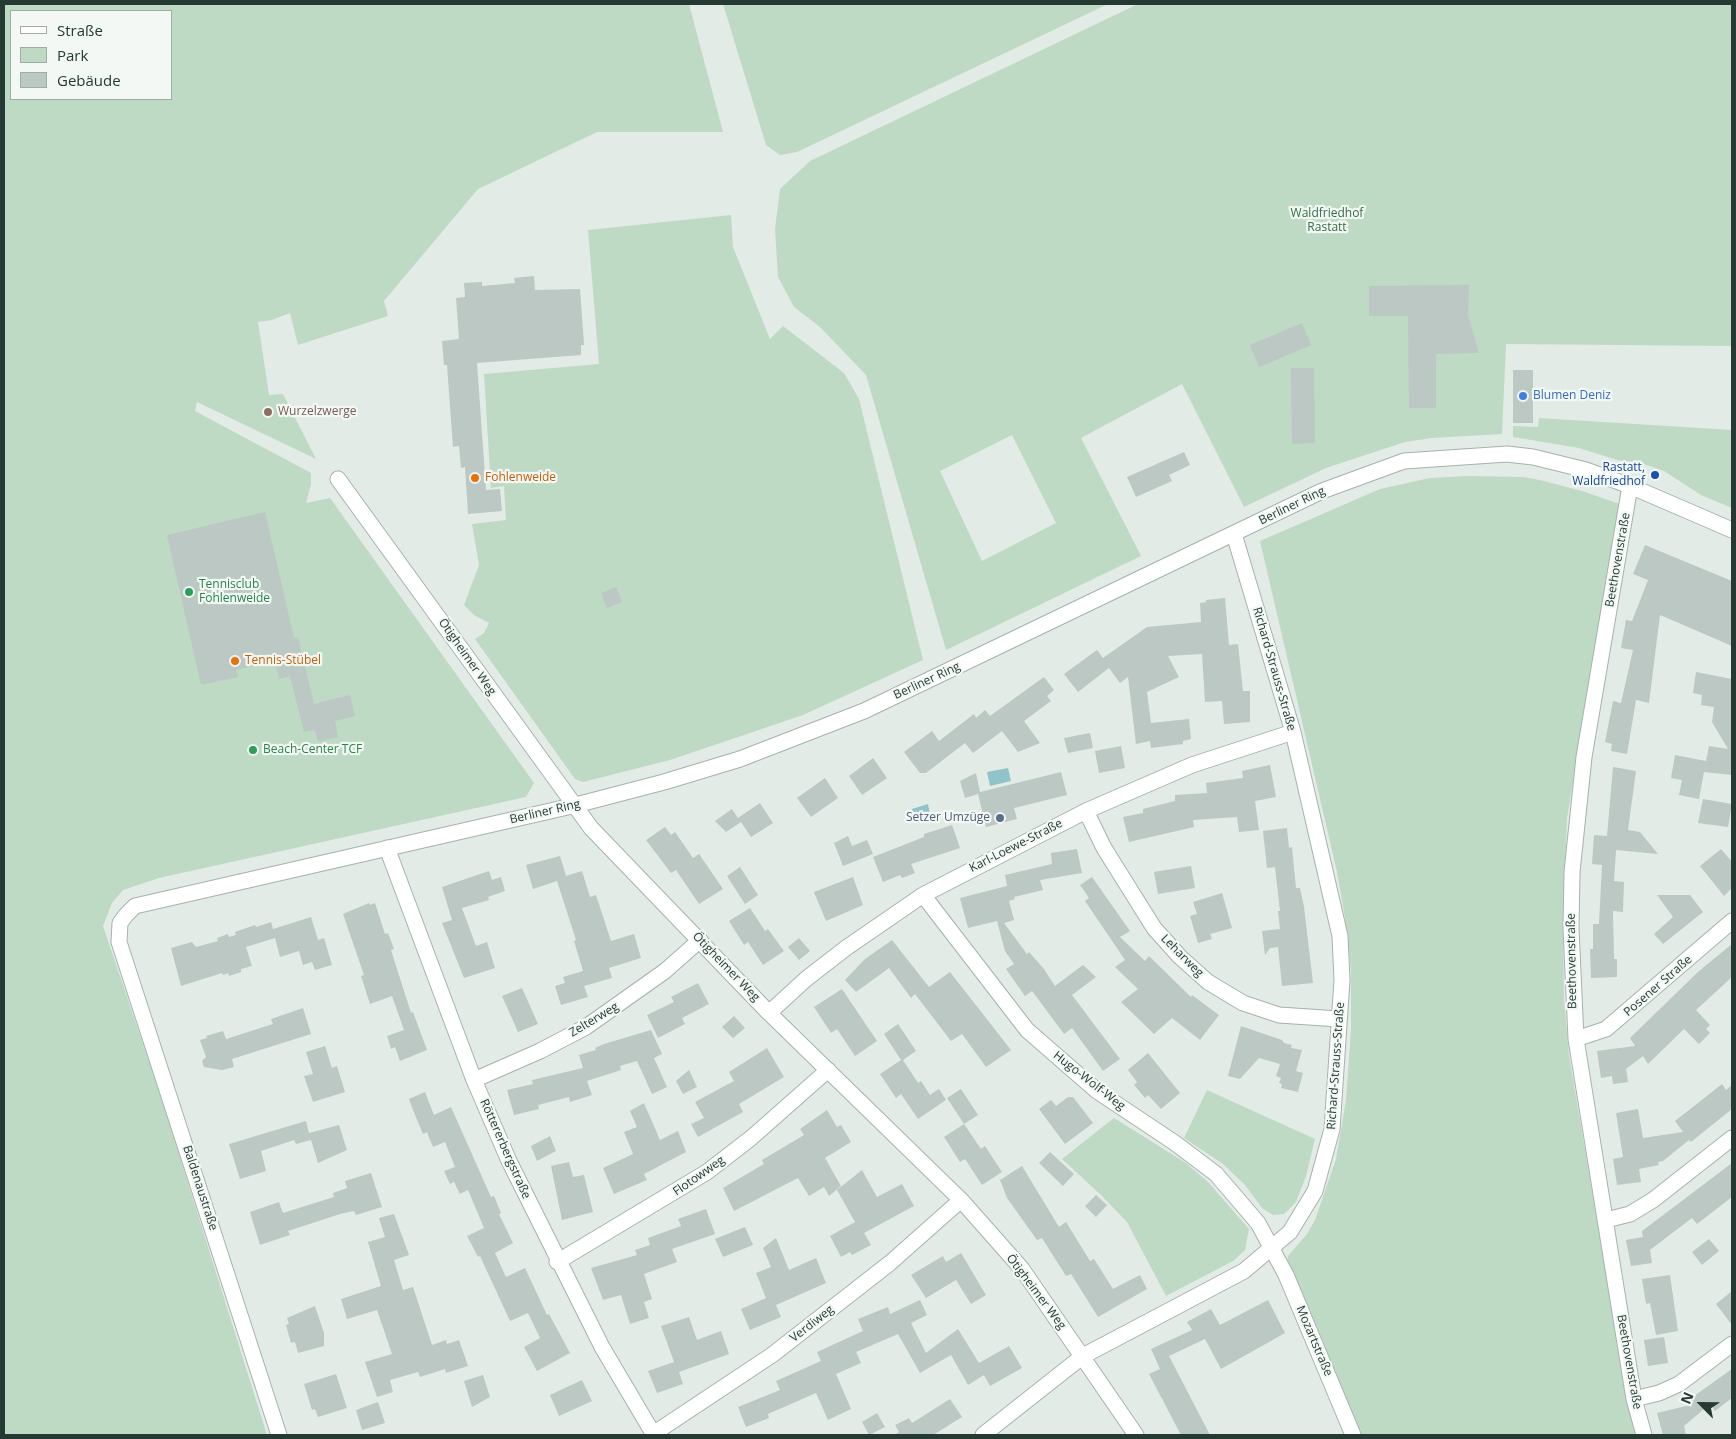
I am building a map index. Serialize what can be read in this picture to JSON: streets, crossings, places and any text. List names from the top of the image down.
{
  "streets": {
    "street": [
      "Berliner Ring",
      "Beethovenstraße",
      "Ötigheimer Weg",
      "Richard-Strauss-Straße",
      "Karl-Loewe-Straße",
      "Leharweg",
      "Posener Straße",
      "Zelterweg",
      "Hugo-Wolf-Weg",
      "Röttererbergstraße",
      "Flotowweg",
      "Baldenaustraße",
      "Verdiweg",
      "Mozartstraße"
    ]
  },
  "crossings": [
    ["Berliner Ring", "Beethovenstraße"],
    ["Berliner Ring", "Ötigheimer Weg"],
    ["Berliner Ring", "Richard-Strauss-Straße"],
    ["Berliner Ring", "Röttererbergstraße"],
    ["Berliner Ring", "Baldenaustraße"],
    ["Beethovenstraße", "Posener Straße"],
    ["Ötigheimer Weg", "Richard-Strauss-Straße"],
    ["Ötigheimer Weg", "Karl-Loewe-Straße"],
    ["Ötigheimer Weg", "Zelterweg"],
    ["Ötigheimer Weg", "Flotowweg"],
    ["Ötigheimer Weg", "Verdiweg"],
    ["Richard-Strauss-Straße", "Karl-Loewe-Straße"],
    ["Richard-Strauss-Straße", "Leharweg"],
    ["Richard-Strauss-Straße", "Hugo-Wolf-Weg"],
    ["Richard-Strauss-Straße", "Mozartstraße"],
    ["Karl-Loewe-Straße", "Leharweg"],
    ["Karl-Loewe-Straße", "Hugo-Wolf-Weg"],
    ["Zelterweg", "Röttererbergstraße"],
    ["Hugo-Wolf-Weg", "Mozartstraße"],
    ["Röttererbergstraße", "Flotowweg"],
    ["Röttererbergstraße", "Verdiweg"]
  ],
  "parks": ["Waldfriedhof Rastatt"],
  "places": [
    "Blumen Deniz",
    "Wurzelzwerge",
    "Rastatt, Waldfriedhof",
    "Fohlenweide",
    "Tennisclub Fohlenweide",
    "Tennis-Stübel",
    "Beach-Center TCF",
    "Setzer Umzüge"
  ],
  "legend": ["Straße", "Park", "Gebäude"],
  "north": "top left"
}
